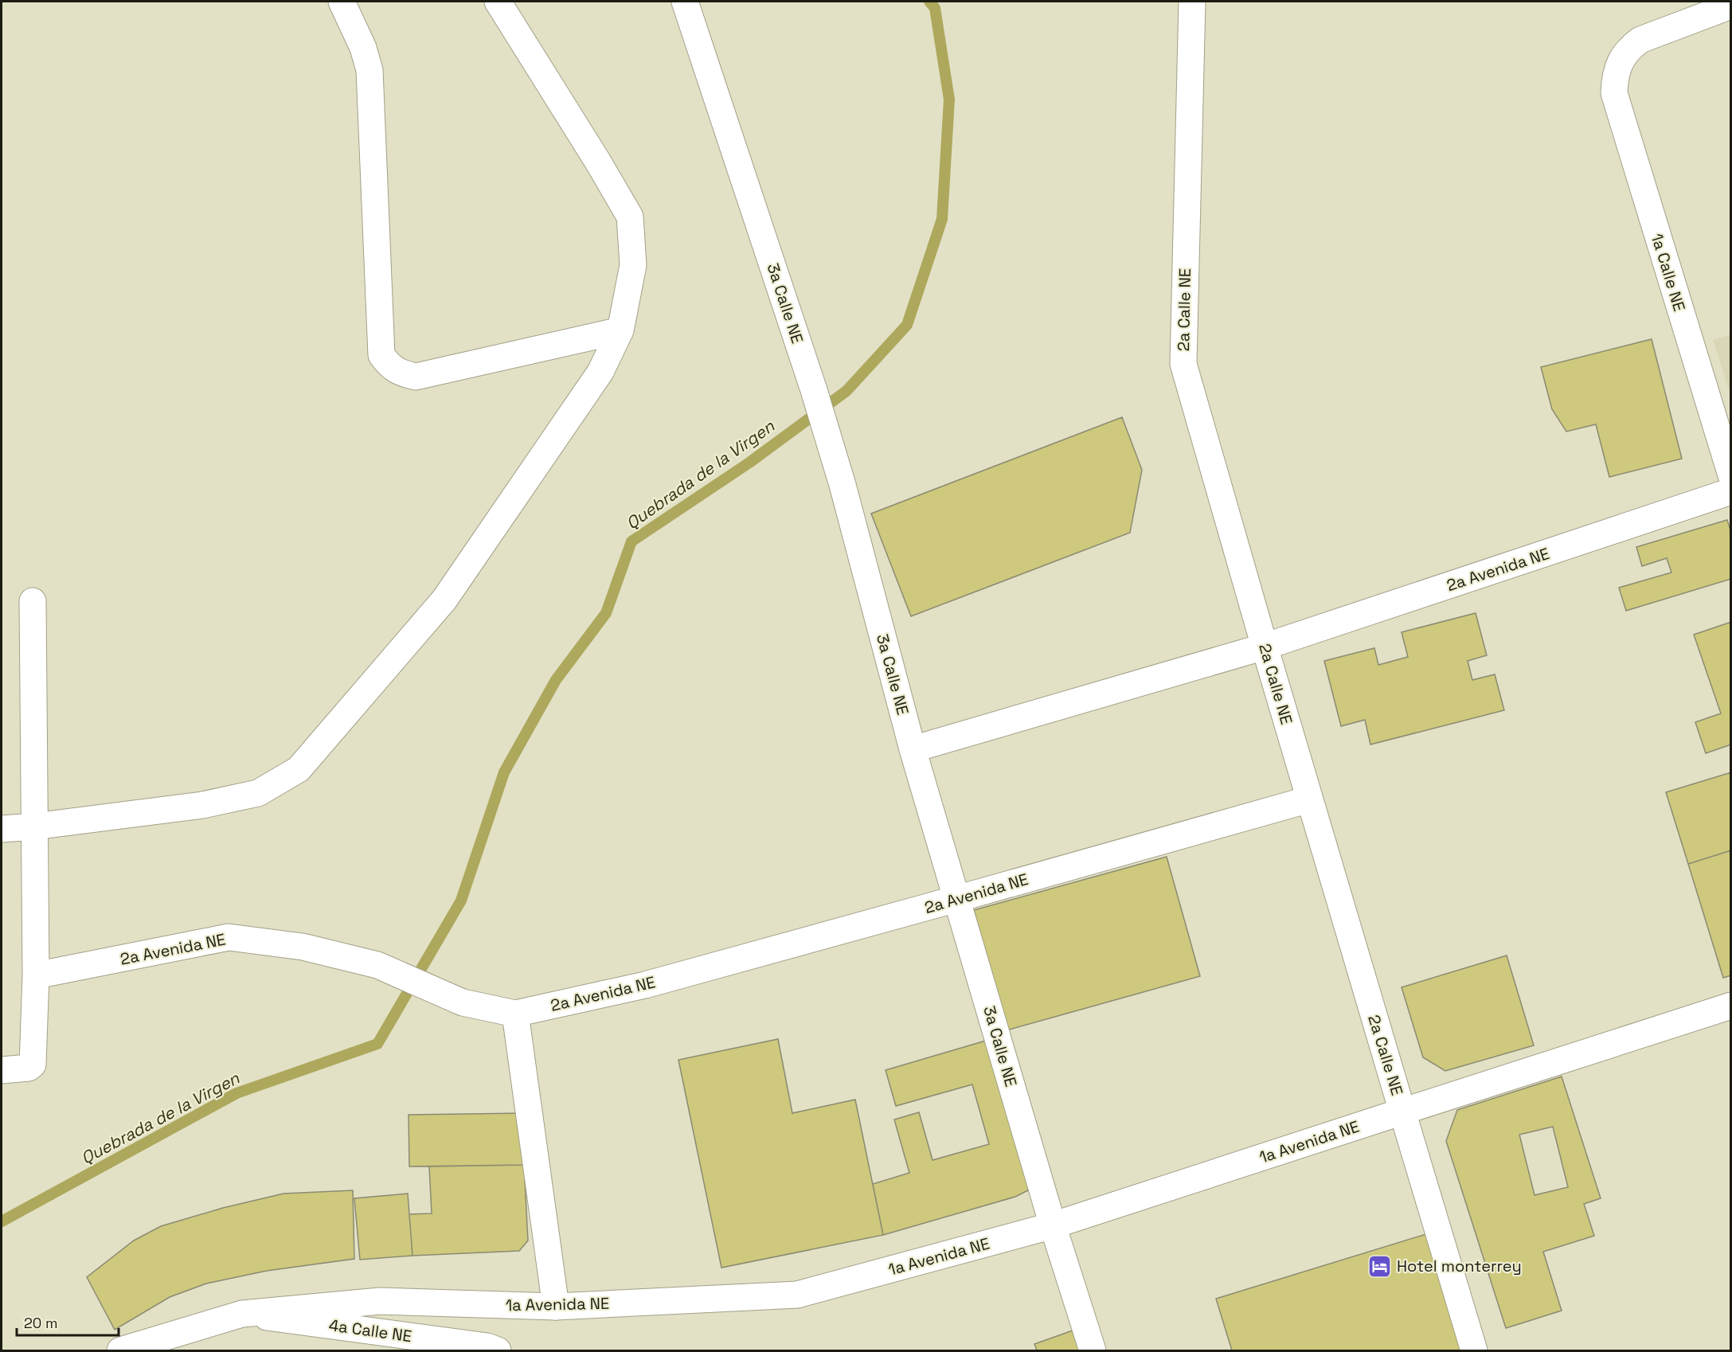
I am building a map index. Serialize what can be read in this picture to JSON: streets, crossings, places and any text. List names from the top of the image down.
{
  "streets": {
    "street": [
      "1a Calle NE",
      "3a Calle NE",
      "2a Calle NE",
      "2a Avenida NE",
      "1a Avenida NE",
      "4a Calle NE"
    ]
  },
  "crossings": [
    ["3a Calle NE", "2a Avenida NE"],
    ["3a Calle NE", "1a Avenida NE"],
    ["2a Calle NE", "2a Avenida NE"],
    ["2a Calle NE", "1a Avenida NE"],
    ["1a Avenida NE", "4a Calle NE"]
  ],
  "water": ["Quebrada de la Virgen"],
  "places": {
    "hotel": ["Hotel monterrey"]
  },
  "scale_bar": "20 m"
}
